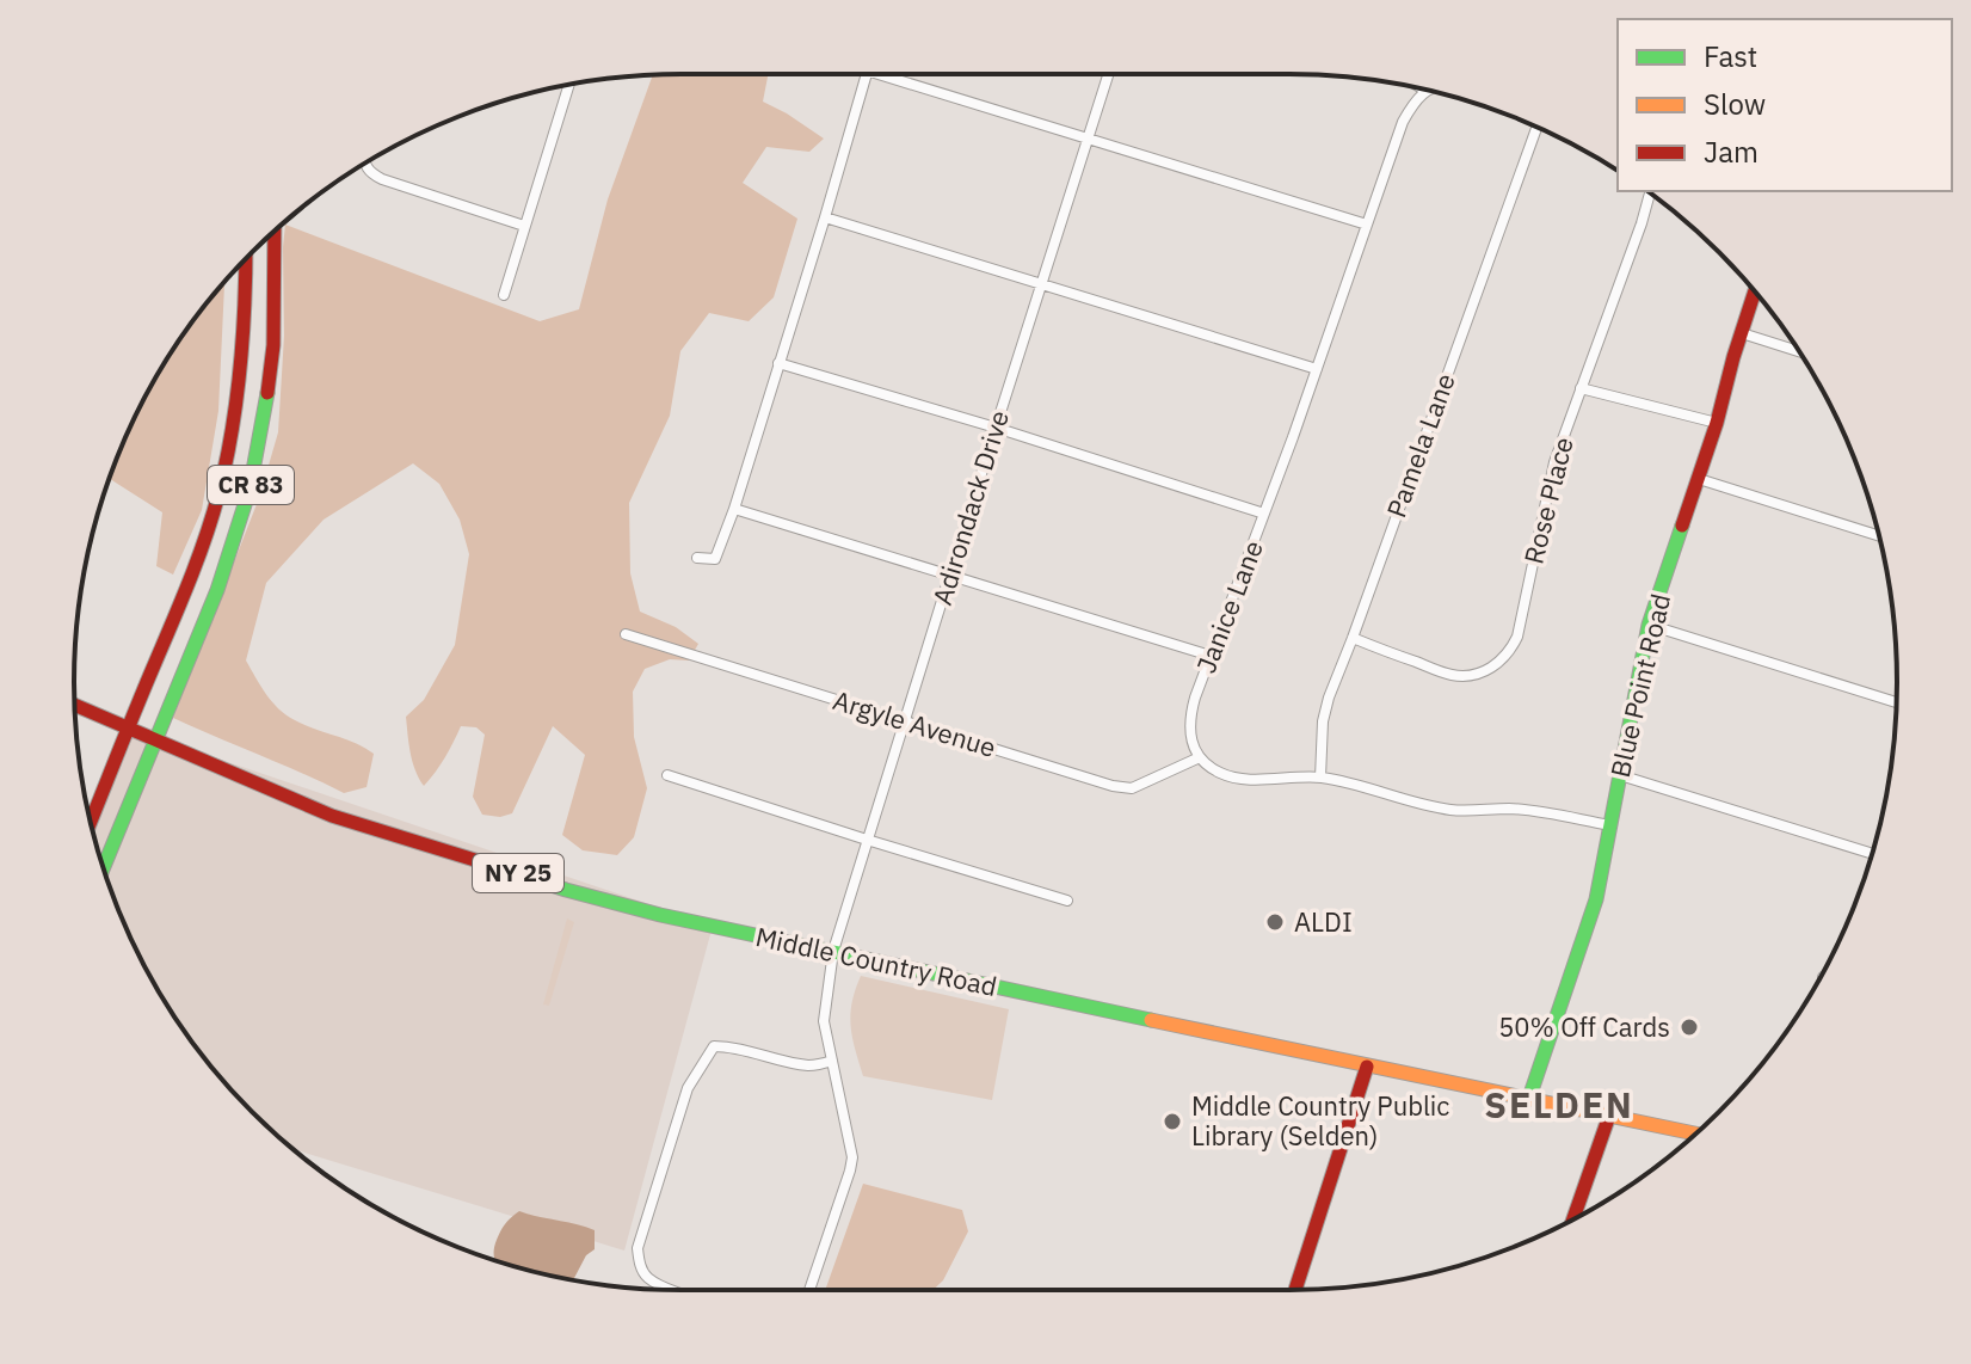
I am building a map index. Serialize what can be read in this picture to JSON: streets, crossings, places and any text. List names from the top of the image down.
{
  "streets": {
    "main road": [
      "CR 83",
      "Blue Point Road",
      "NY 25",
      "Middle Country Road"
    ],
    "street": [
      "Pamela Lane",
      "Rose Place",
      "Adirondack Drive",
      "Janice Lane",
      "Argyle Avenue"
    ]
  },
  "crossings": [
    ["Pamela Lane", "Rose Place"],
    ["CR 83", "Middle Country Road"],
    ["Adirondack Drive", "Argyle Avenue"],
    ["Adirondack Drive", "Middle Country Road"],
    ["Janice Lane", "Argyle Avenue"],
    ["Blue Point Road", "Middle Country Road"]
  ],
  "districts": ["SELDEN"],
  "places": ["ALDI", "50% Off Cards", "Middle Country Public Library (Selden)"],
  "legend": ["Fast", "Slow", "Jam"]
}
